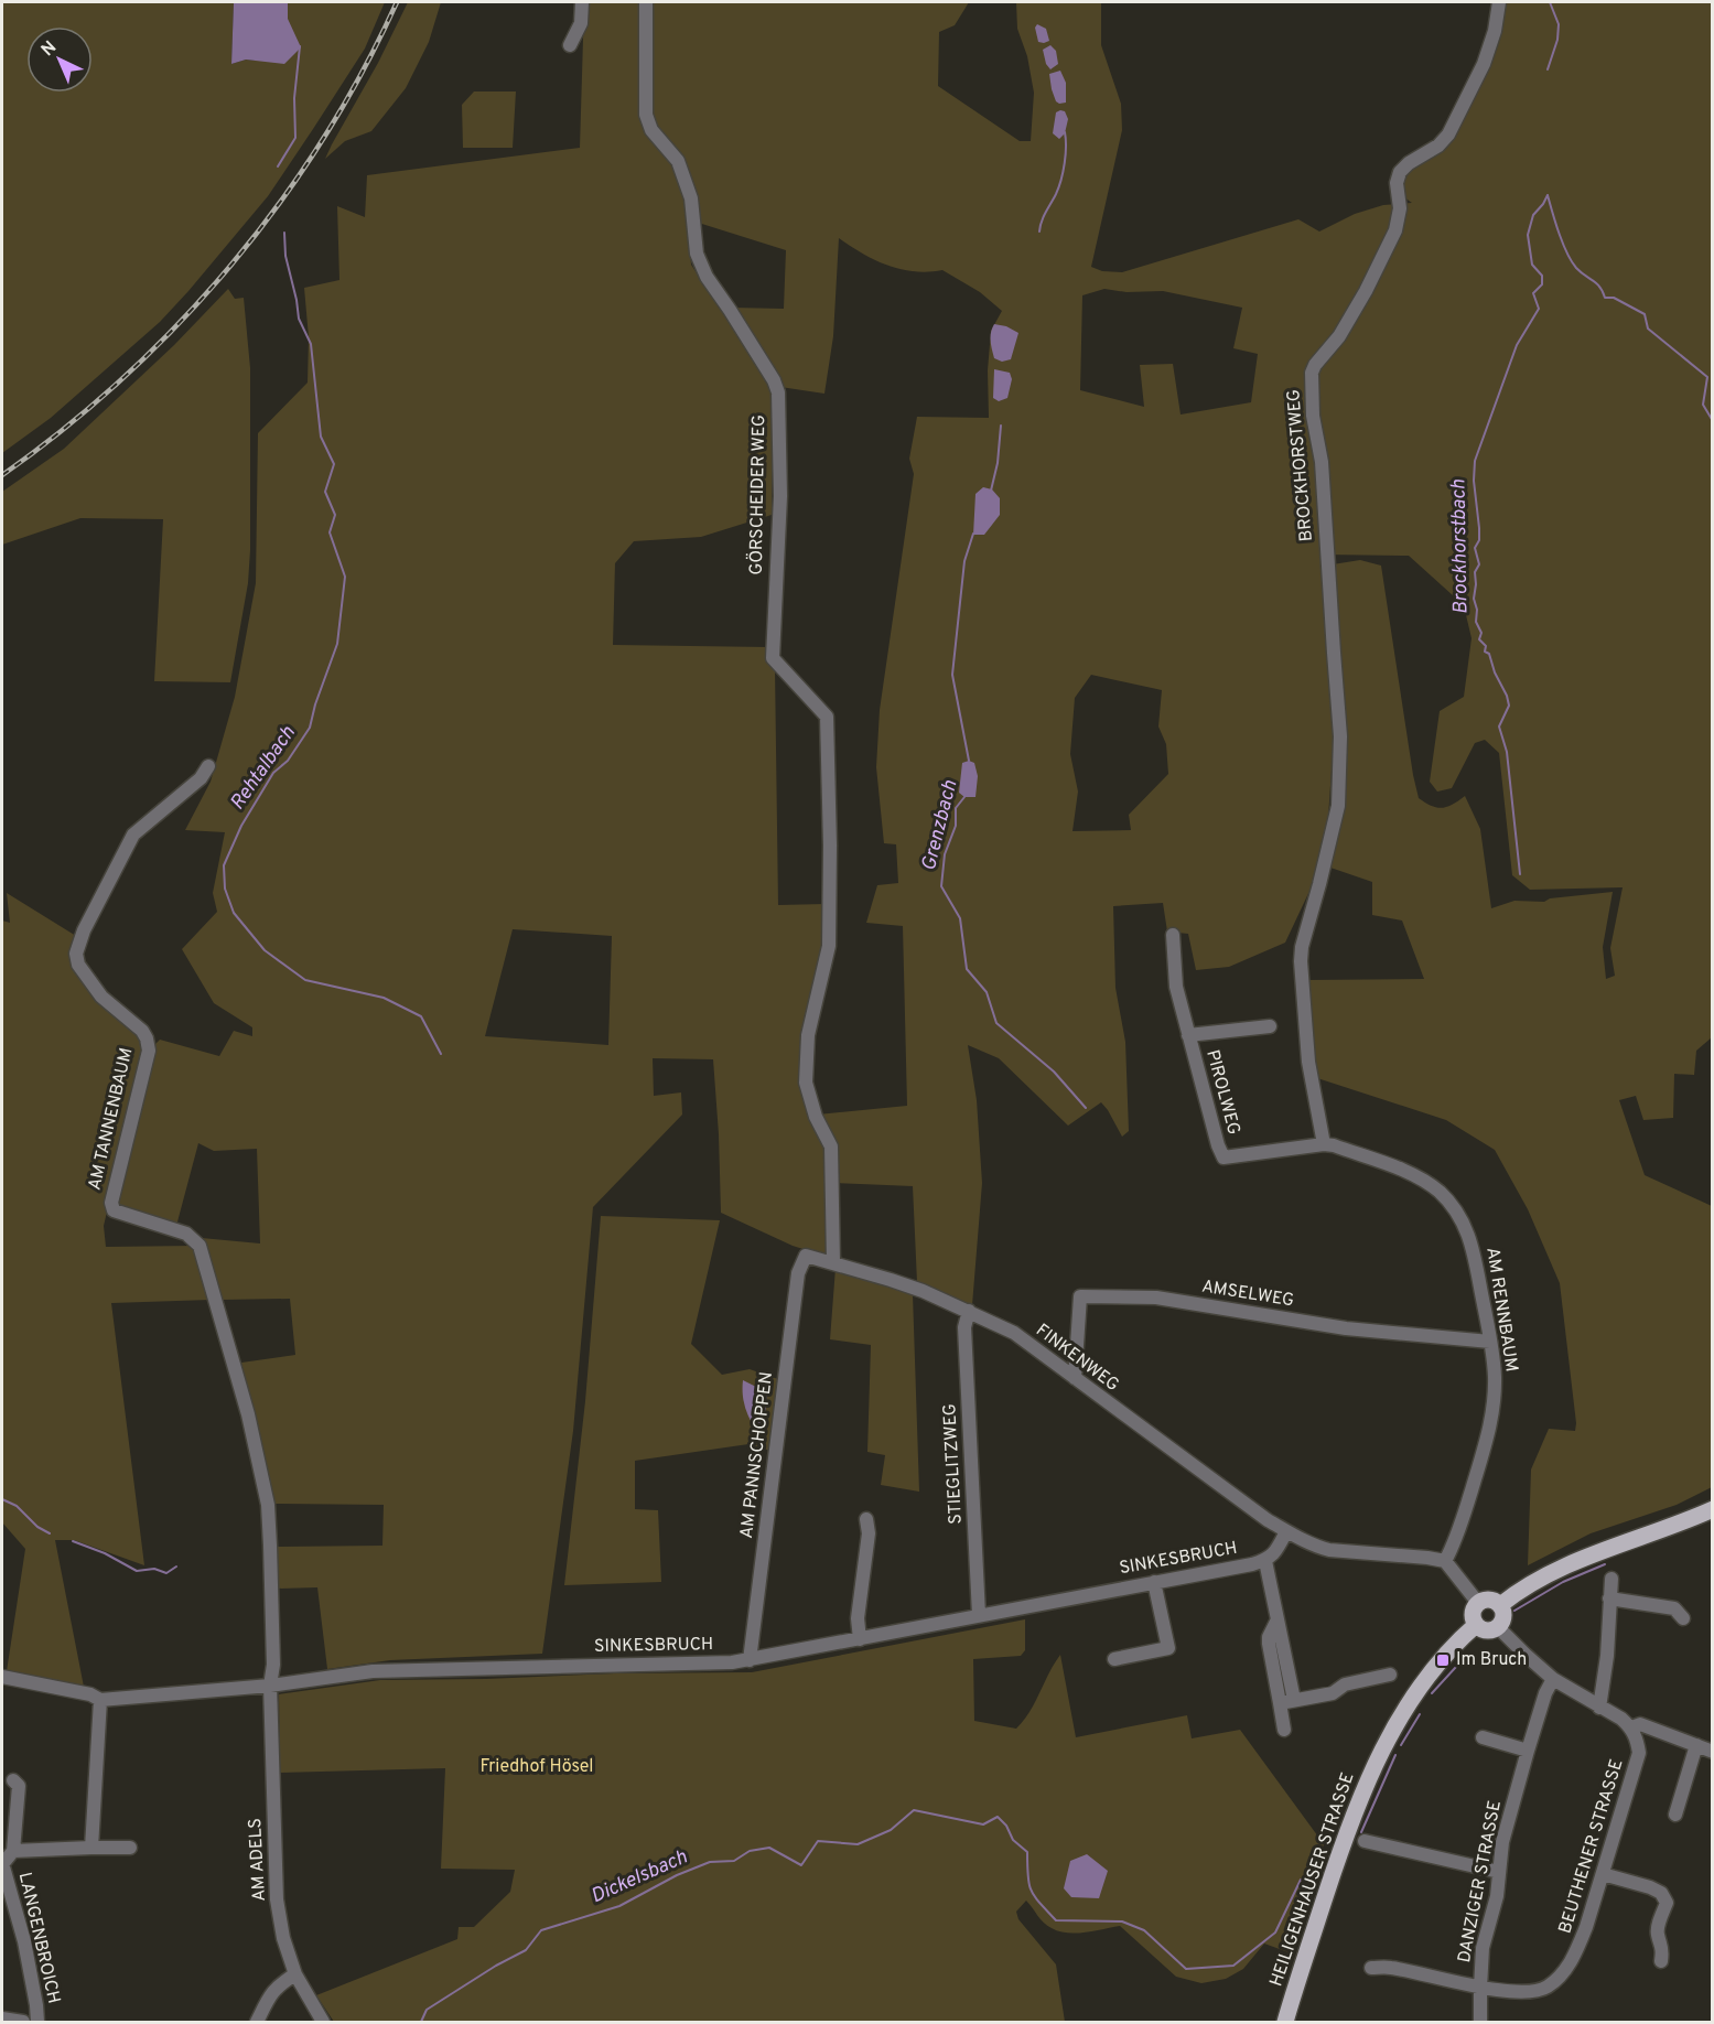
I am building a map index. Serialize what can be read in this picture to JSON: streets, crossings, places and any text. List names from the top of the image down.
{
  "streets": {
    "main road": ["HEILIGENHAUSER STRASSE"],
    "street": [
      "BROCKHORSTWEG",
      "GÖRSCHEIDER WEG",
      "PIROLWEG",
      "AM TANNENBAUM",
      "AMSELWEG",
      "AM RENNBAUM",
      "FINKENWEG",
      "AM PANNSCHOPPEN",
      "STIEGLITZWEG",
      "SINKESBRUCH",
      "BEUTHENER STRASSE",
      "AM ADELS",
      "DANZIGER STRASSE",
      "LANGENBROICH"
    ]
  },
  "crossings": [
    ["BROCKHORSTWEG", "AM RENNBAUM"],
    ["GÖRSCHEIDER WEG", "FINKENWEG"],
    ["PIROLWEG", "AM RENNBAUM"],
    ["AM TANNENBAUM", "SINKESBRUCH"],
    ["AM TANNENBAUM", "AM ADELS"],
    ["AMSELWEG", "AM RENNBAUM"],
    ["AMSELWEG", "FINKENWEG"],
    ["AM RENNBAUM", "FINKENWEG"],
    ["FINKENWEG", "AM PANNSCHOPPEN"],
    ["FINKENWEG", "STIEGLITZWEG"],
    ["FINKENWEG", "SINKESBRUCH"],
    ["AM PANNSCHOPPEN", "SINKESBRUCH"],
    ["STIEGLITZWEG", "SINKESBRUCH"],
    ["SINKESBRUCH", "AM ADELS"],
    ["BEUTHENER STRASSE", "DANZIGER STRASSE"]
  ],
  "water": [
    "Brockhorstbach",
    "Rehtalbach",
    "Grenzbach",
    "Dickelsbach"
  ],
  "parks": ["Friedhof Hösel"],
  "places": {
    "transit": ["Im Bruch"]
  },
  "north": "top left"
}
